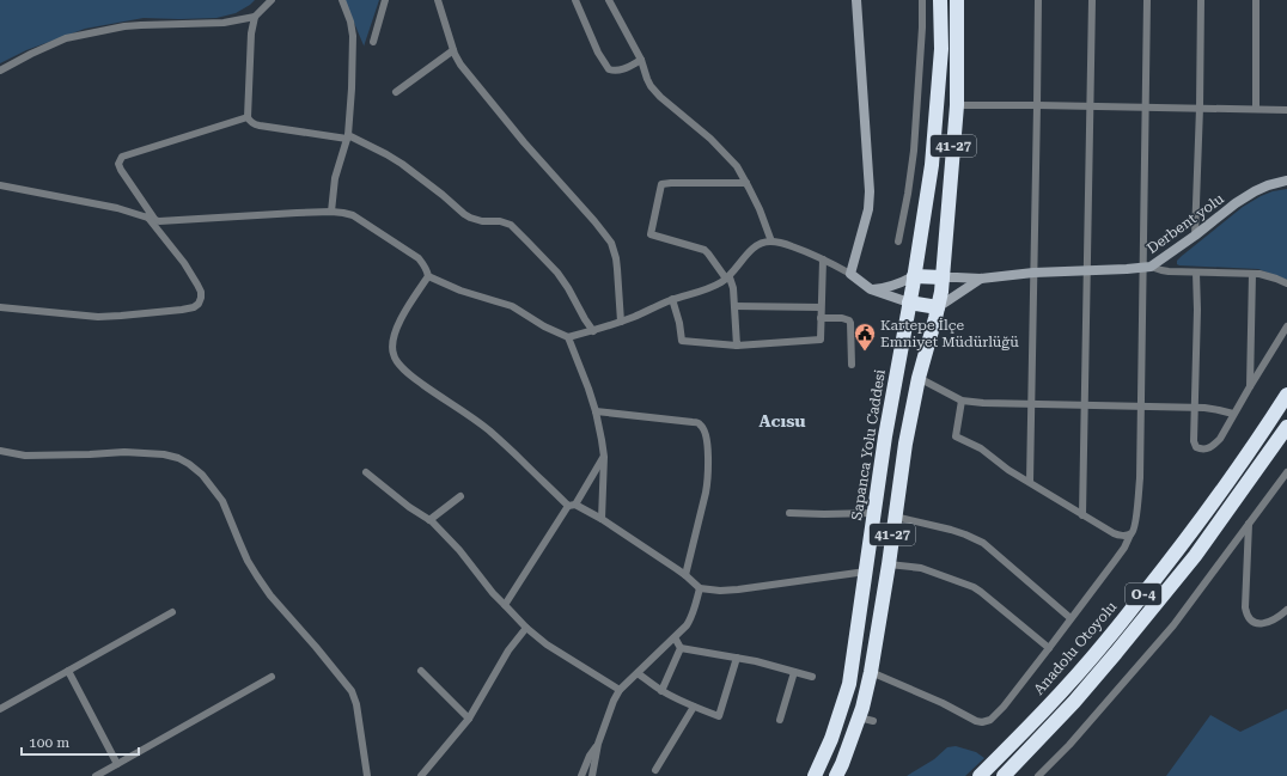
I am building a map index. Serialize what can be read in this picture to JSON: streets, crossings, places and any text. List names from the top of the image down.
{
  "streets": {
    "highway": [
      "41-27",
      "Sapanca Yolu Caddesi",
      "O-4",
      "Anadolu Otoyolu"
    ],
    "street": ["Derbent yolu"]
  },
  "crossings": [
    ["41-27", "Derbent yolu"]
  ],
  "districts": ["Acısu"],
  "places": {
    "public building": ["Kartepe İlçe Emniyet Müdürlüğü"]
  },
  "scale_bar": "100 m"
}
